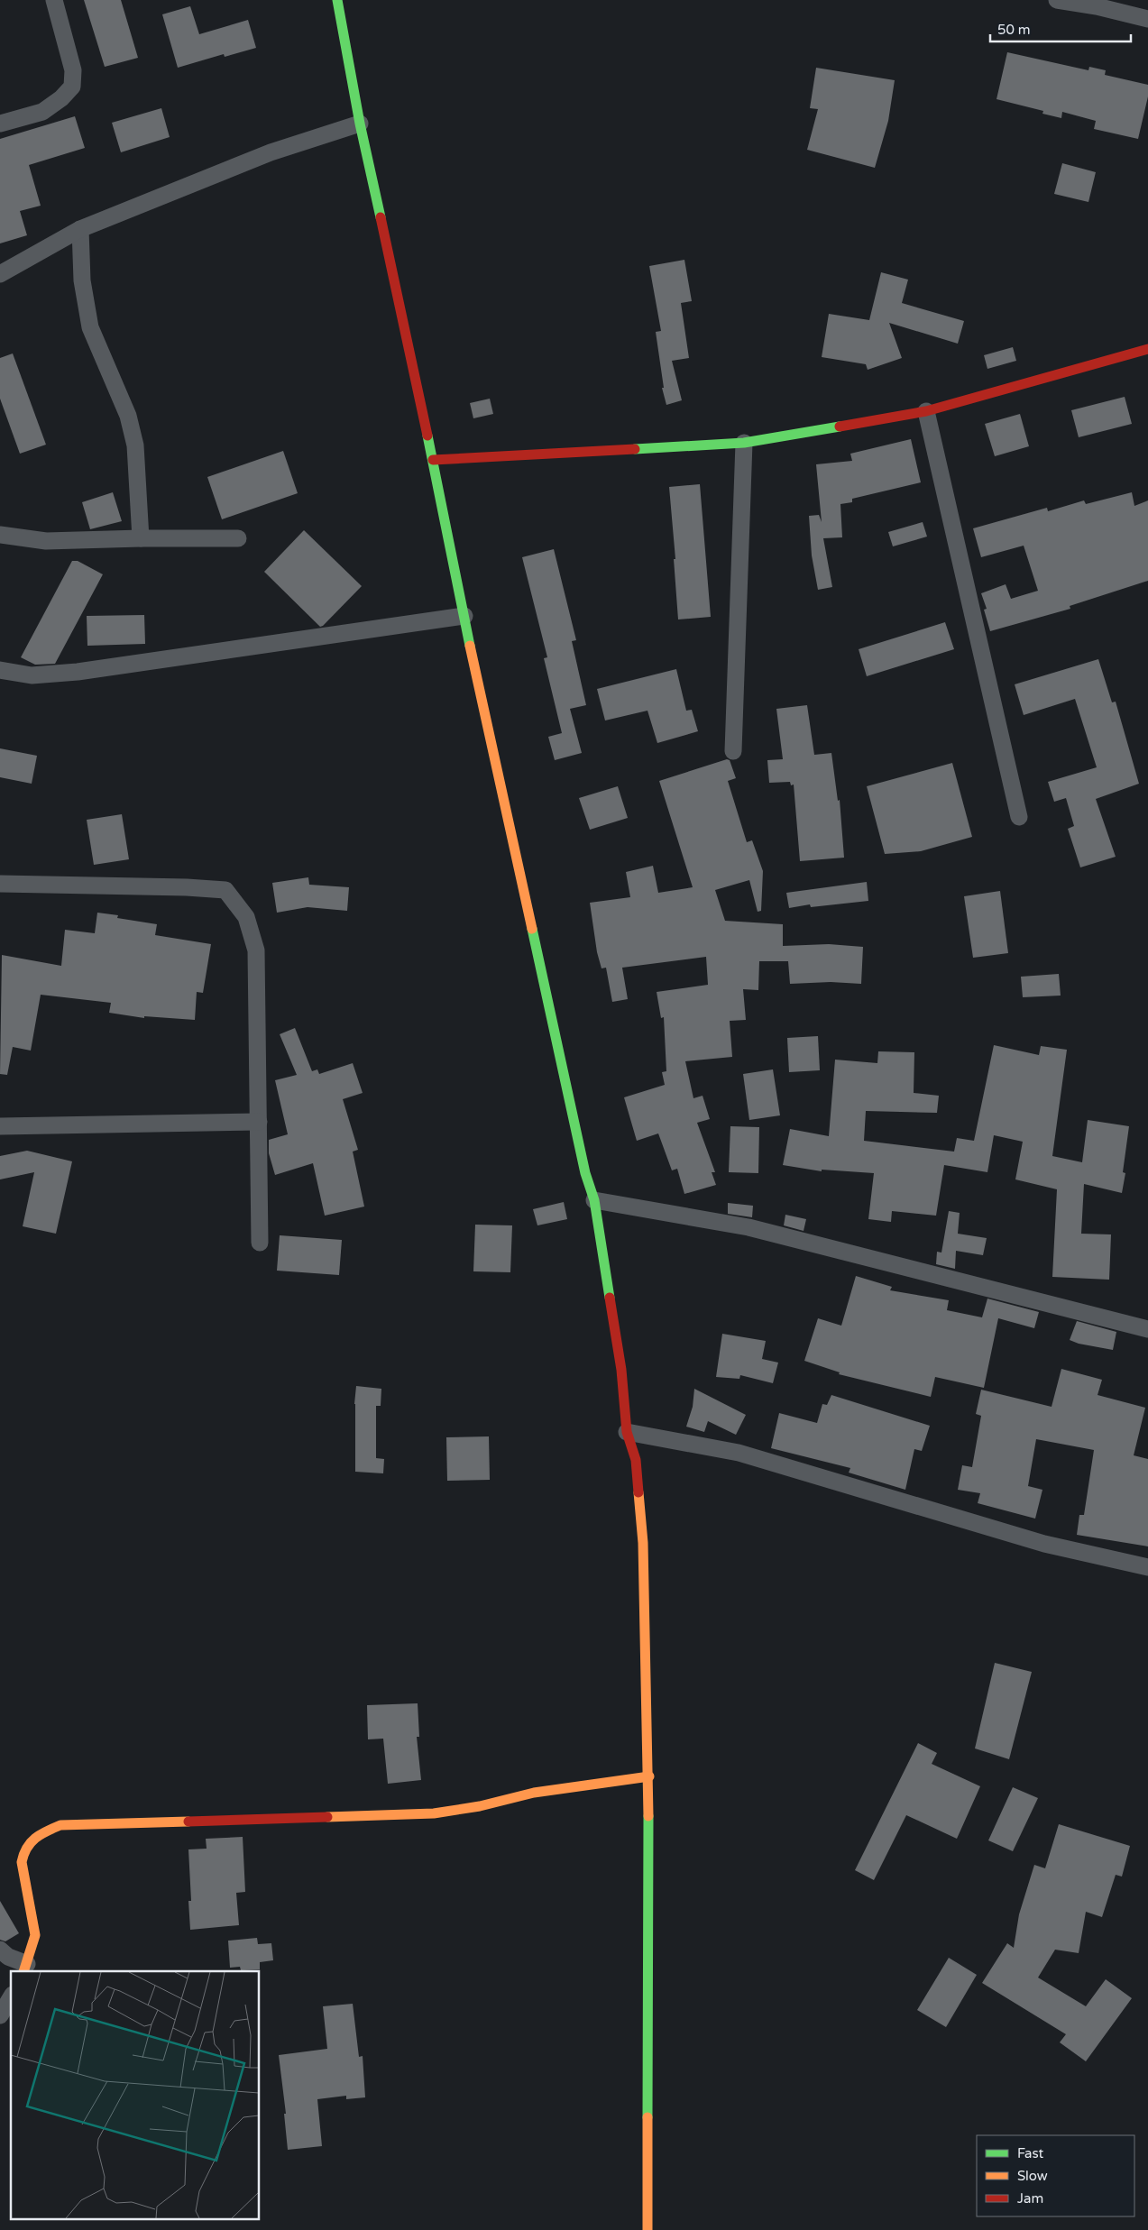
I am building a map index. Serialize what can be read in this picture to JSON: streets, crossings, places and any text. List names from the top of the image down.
{
  "legend": ["Fast", "Slow", "Jam"],
  "scale_bar": "50 m"
}
